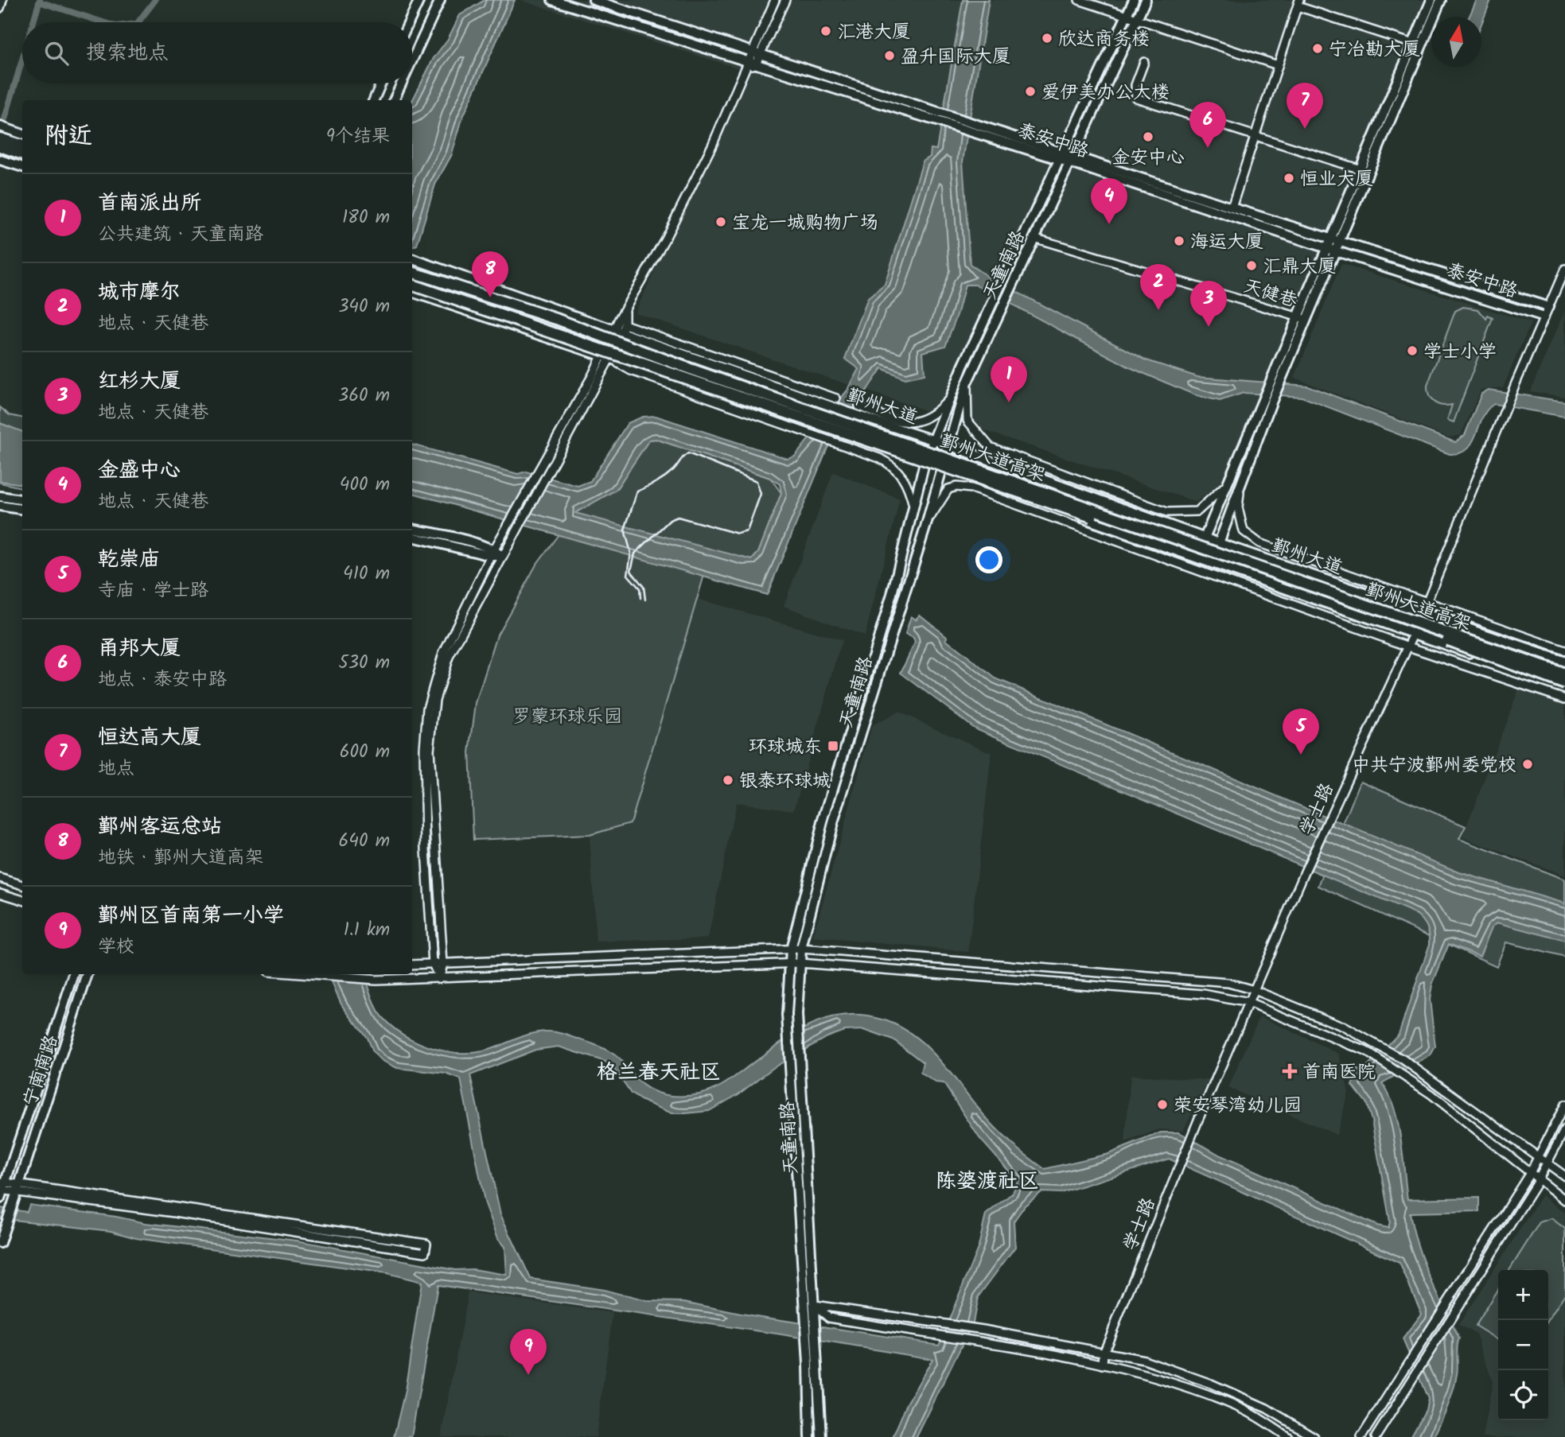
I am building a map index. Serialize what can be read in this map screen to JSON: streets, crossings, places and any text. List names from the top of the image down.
{
  "streets": {
    "highway": ["鄞州大道高架"],
    "main road": [
      "泰安中路",
      "天童南路",
      "鄞州大道",
      "宁南南路"
    ],
    "street": ["天健巷", "学士路"]
  },
  "crossings": [
    ["泰安中路", "天童南路"],
    ["泰安中路", "学士路"],
    ["天童南路", "天健巷"],
    ["天童南路", "鄞州大道"],
    ["鄞州大道", "鄞州大道高架"],
    ["鄞州大道", "学士路"]
  ],
  "districts": ["格兰春天社区", "陈婆渡社区"],
  "parks": ["罗蒙环球乐园"],
  "places": {
    "other": [
      "汇港大厦",
      "欣达商务楼",
      "宁冶勘大厦",
      "盈升国际大厦",
      "爱伊美办公大楼",
      "金安中心",
      "恒业大厦",
      "宝龙一城购物广场",
      "海运大厦",
      "汇鼎大厦",
      "学士小学",
      "中共宁波鄞州委党校",
      "银泰环球城",
      "荣安琴湾幼儿园"
    ],
    "transit": ["环球城东"],
    "health": ["首南医院"]
  },
  "north": "top",
  "page": {
    "search": "搜索地点",
    "pins": [
      "7",
      "6",
      "4",
      "8",
      "2",
      "3",
      "1",
      "5",
      "9"
    ],
    "heading": ["附近", "9个结果"],
    "list": [
      {
        "mark": "1",
        "name": "首南派出所",
        "note": "公共建筑 · 天童南路",
        "value": "180 m"
      },
      {
        "mark": "2",
        "name": "城市摩尔",
        "note": "地点 · 天健巷",
        "value": "340 m"
      },
      {
        "mark": "3",
        "name": "红杉大厦",
        "note": "地点 · 天健巷",
        "value": "360 m"
      },
      {
        "mark": "4",
        "name": "金盛中心",
        "note": "地点 · 天健巷",
        "value": "400 m"
      },
      {
        "mark": "5",
        "name": "乾崇庙",
        "note": "寺庙 · 学士路",
        "value": "410 m"
      },
      {
        "mark": "6",
        "name": "甬邦大厦",
        "note": "地点 · 泰安中路",
        "value": "530 m"
      },
      {
        "mark": "7",
        "name": "恒达高大厦",
        "note": "地点",
        "value": "600 m"
      },
      {
        "mark": "8",
        "name": "鄞州客运总站",
        "note": "地铁 · 鄞州大道高架",
        "value": "640 m"
      },
      {
        "mark": "9",
        "name": "鄞州区首南第一小学",
        "note": "学校",
        "value": "1.1 km"
      }
    ],
    "map_buttons": ["+", "−"]
  }
}
